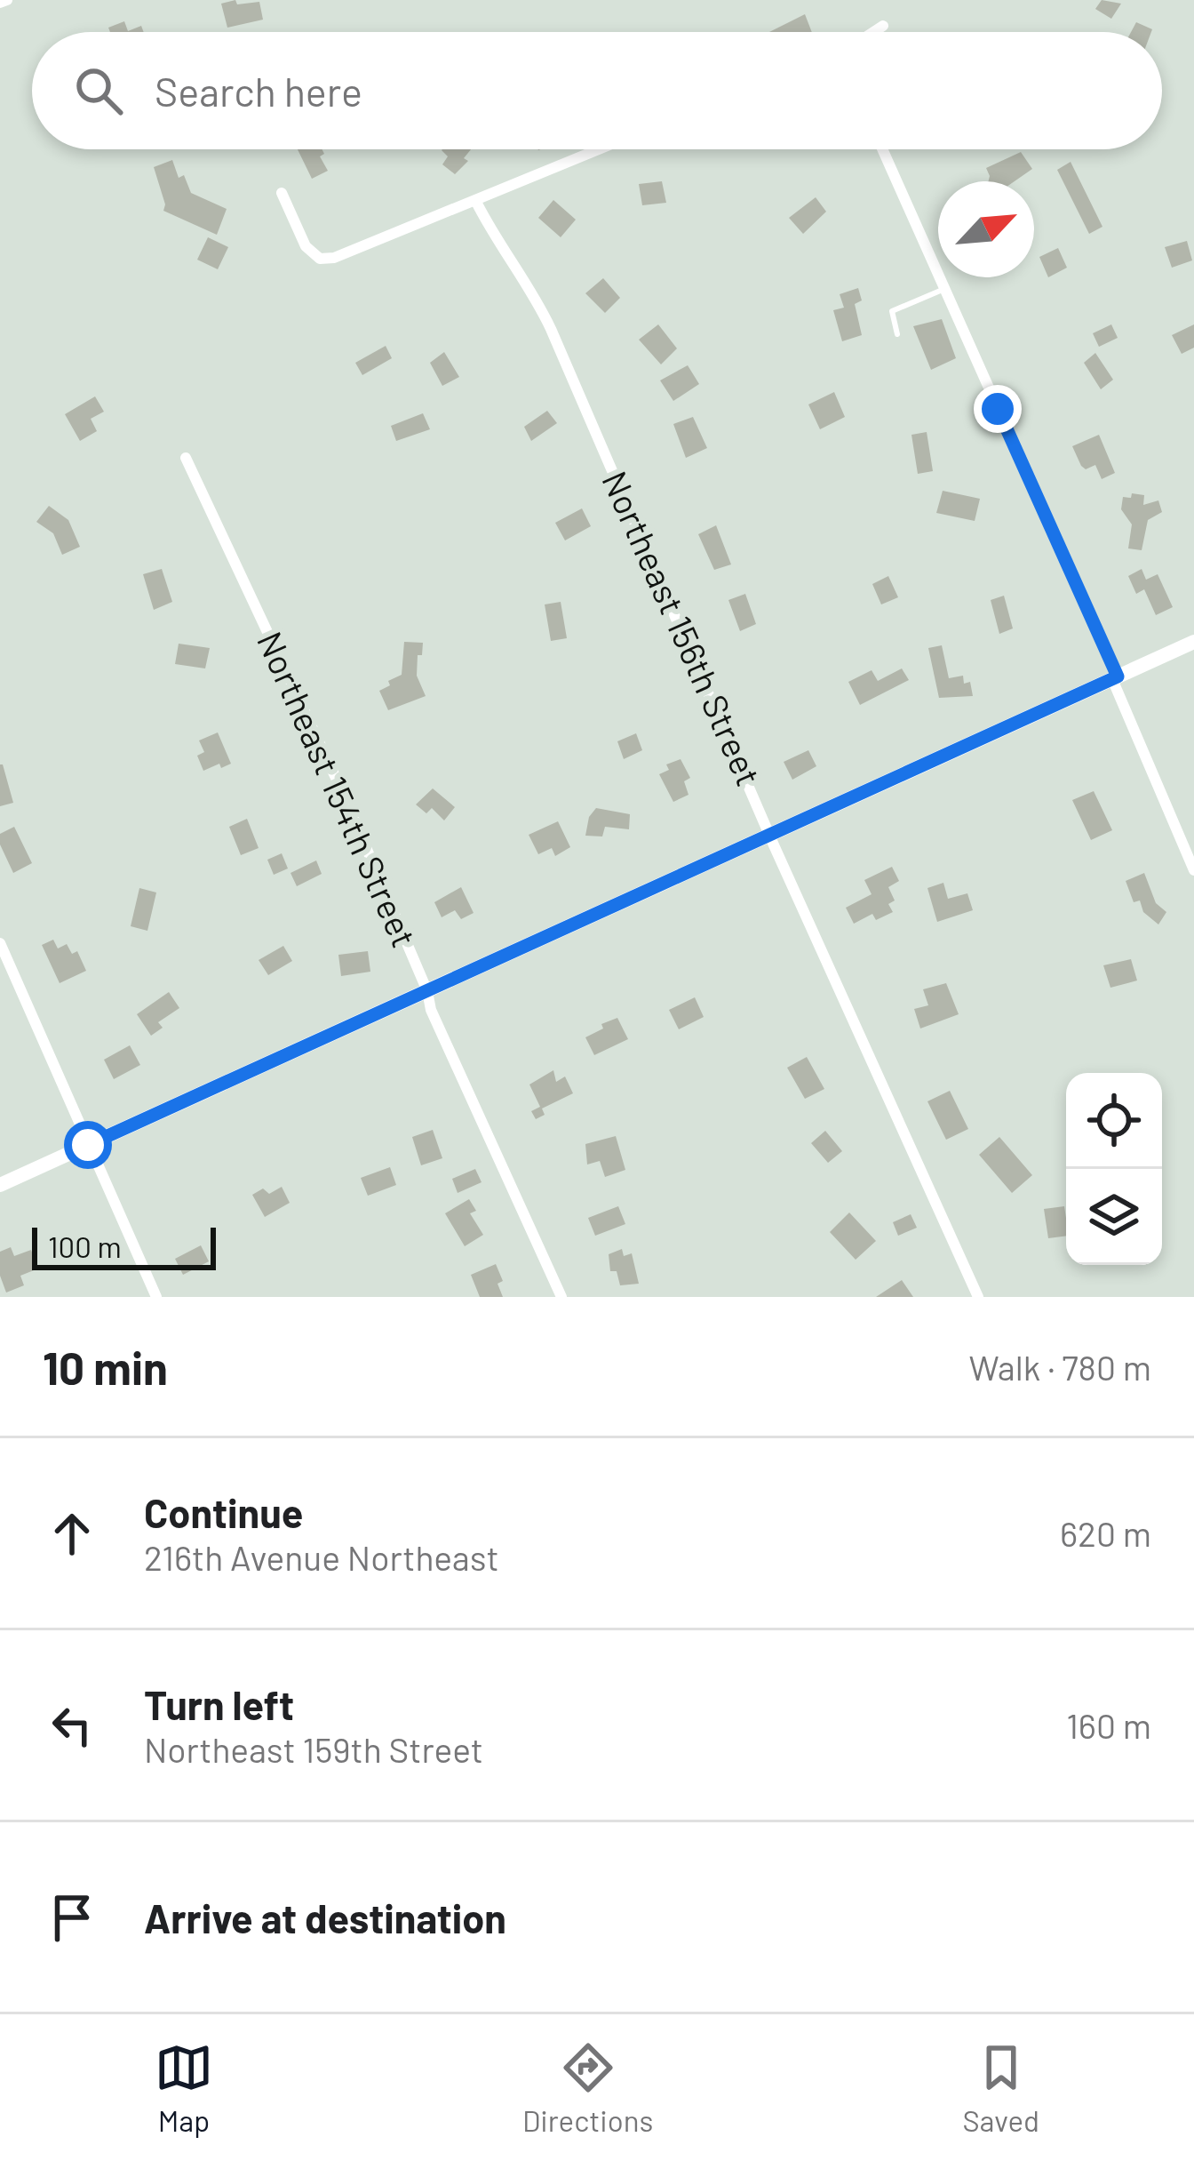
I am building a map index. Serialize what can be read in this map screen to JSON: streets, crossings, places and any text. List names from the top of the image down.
{
  "streets": {
    "street": ["Northeast 156th Street", "Northeast 154th Street"]
  },
  "scale_bar": "100 m",
  "north": "top right",
  "page": {
    "search": "Search here",
    "scale": "100 m",
    "heading": ["10 min", "Walk · 780 m"],
    "list": [
      ["Continue", "216th Avenue Northeast", "620 m"],
      ["Turn left", "Northeast 159th Street", "160 m"],
      "Arrive at destination"
    ],
    "nav": ["Map", "Directions", "Saved"]
  }
}
